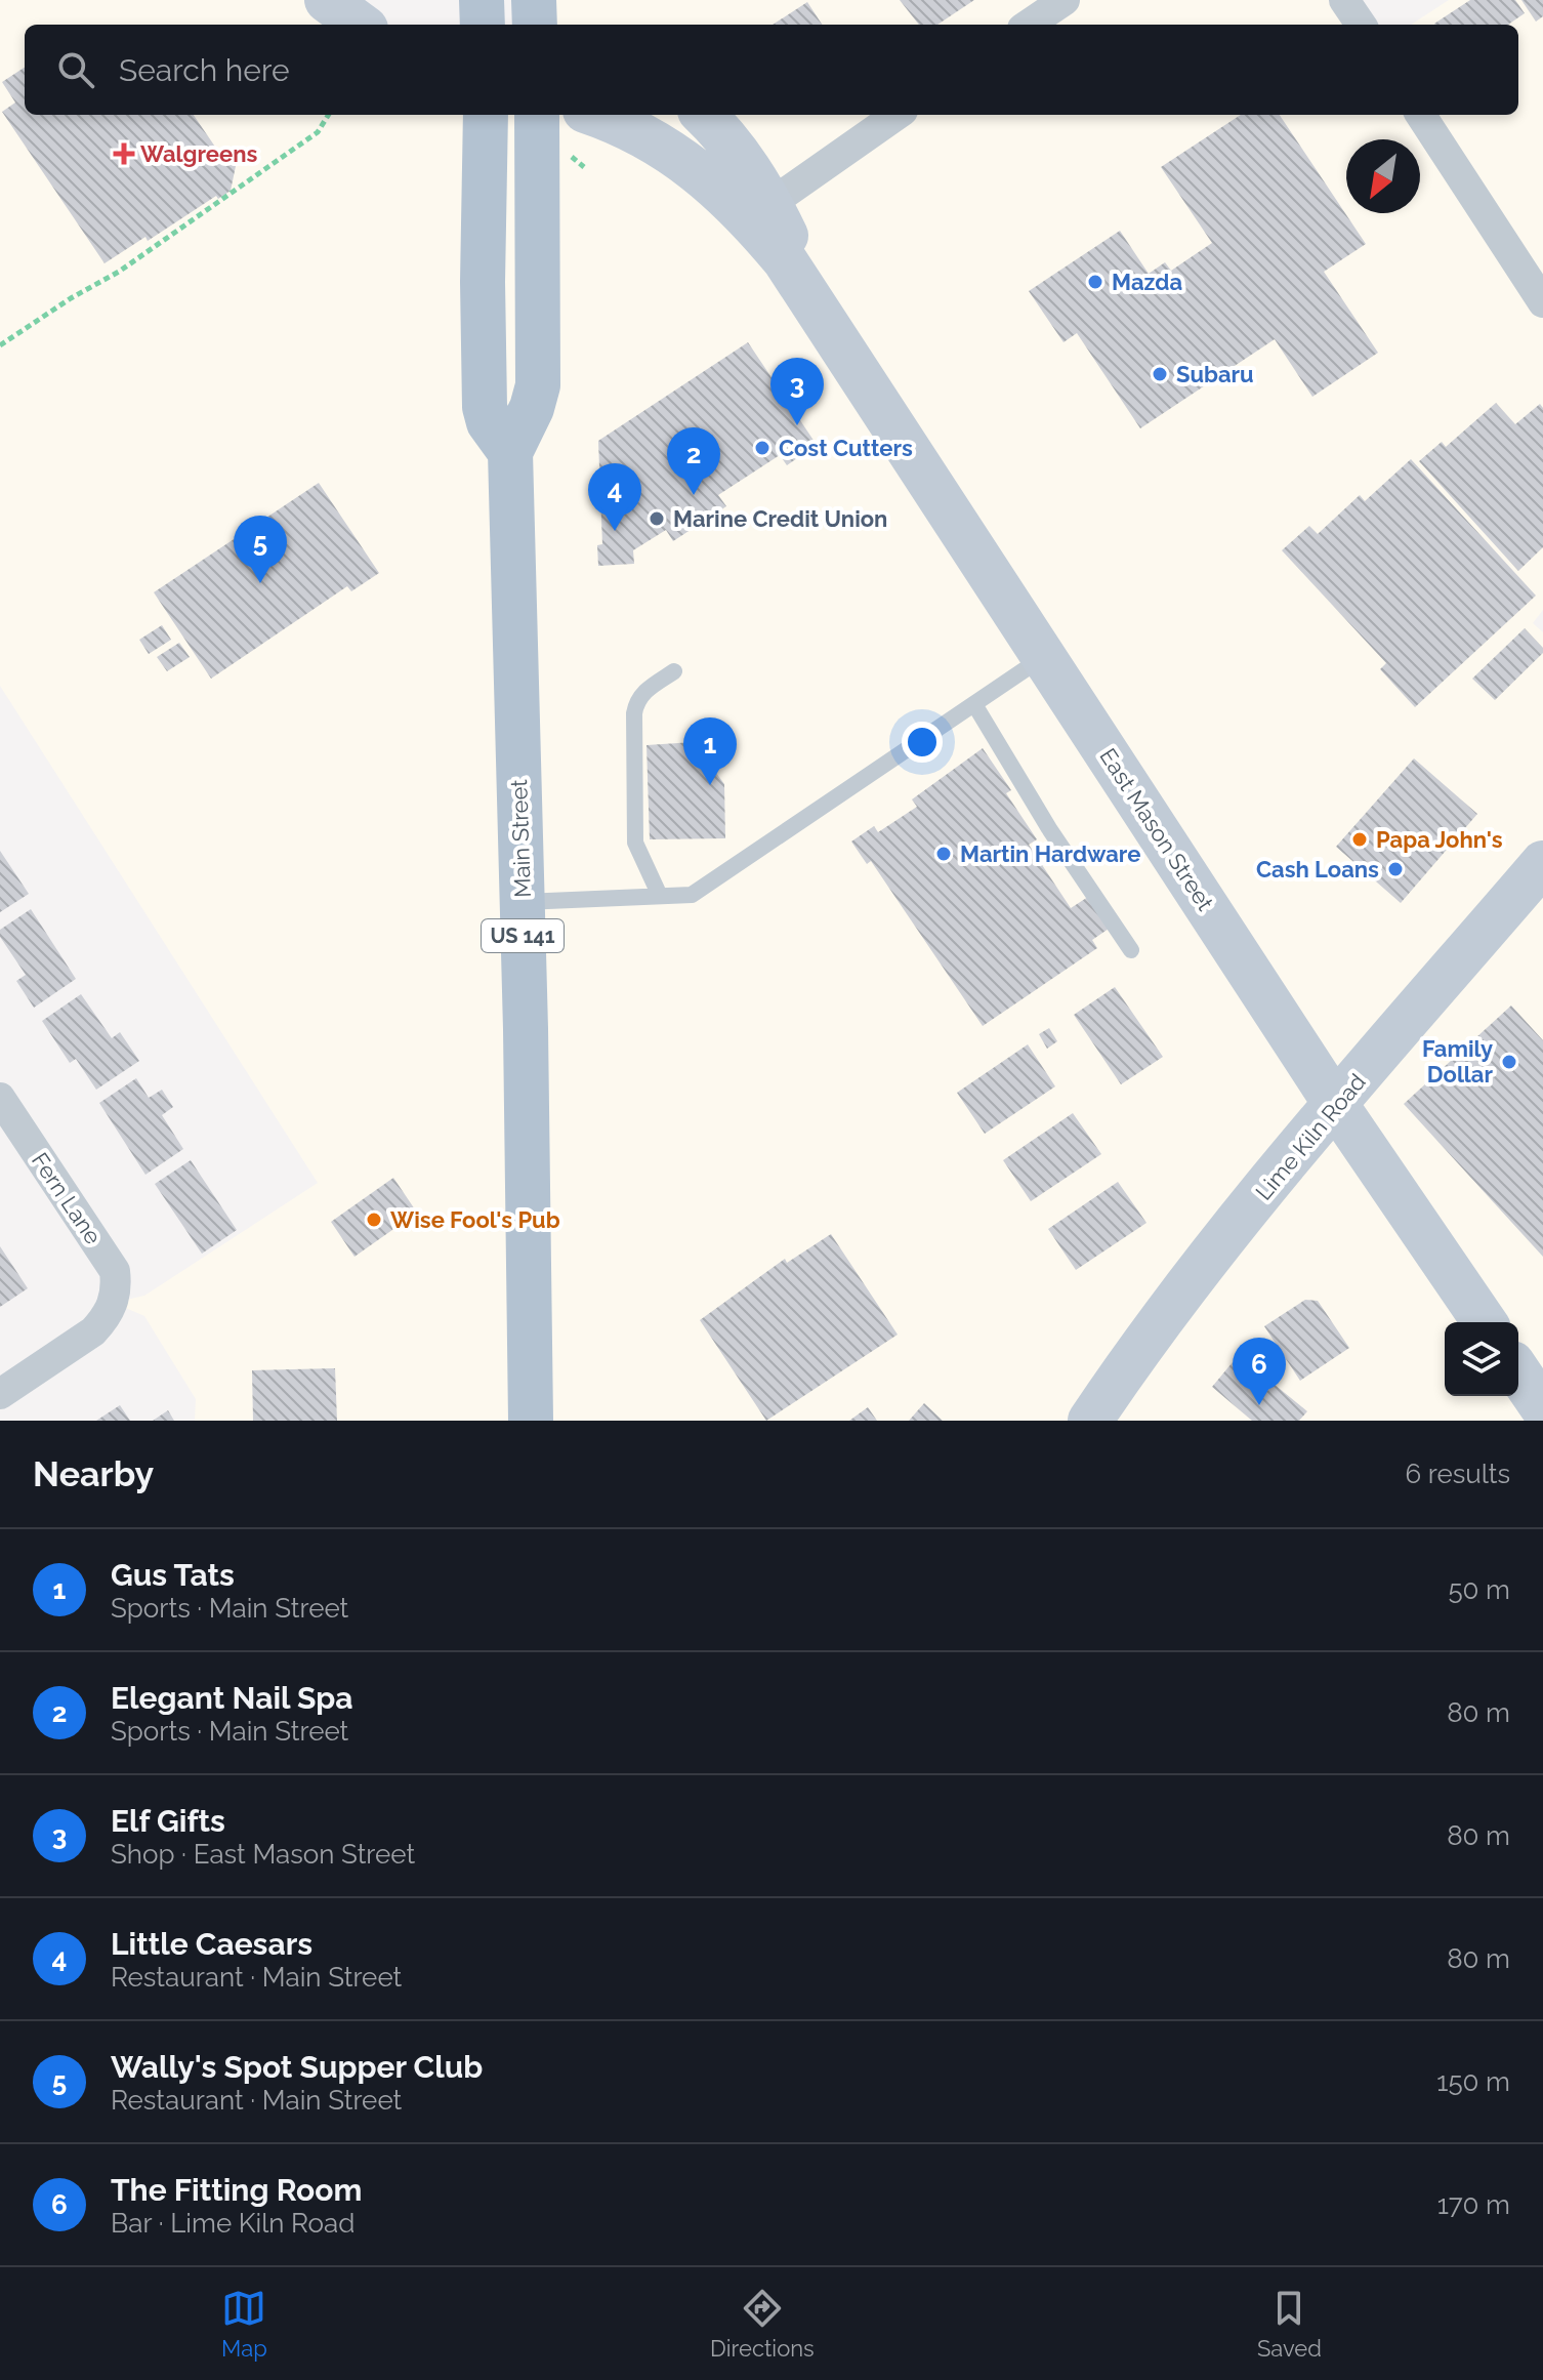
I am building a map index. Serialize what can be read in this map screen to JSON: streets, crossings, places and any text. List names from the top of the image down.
{
  "streets": {
    "main road": [
      "East Mason Street",
      "Main Street",
      "US 141",
      "Lime Kiln Road"
    ],
    "street": ["Fern Lane"]
  },
  "crossings": [
    ["East Mason Street", "Lime Kiln Road"]
  ],
  "places": {
    "health": ["Walgreens"],
    "other": [
      "Mazda",
      "Subaru",
      "Cost Cutters",
      "Marine Credit Union",
      "Papa John's",
      "Martin Hardware",
      "Cash Loans",
      "Family Dollar",
      "Wise Fool's Pub"
    ]
  },
  "north": "bottom left",
  "page": {
    "search": "Search here",
    "pins": [
      "3",
      "2",
      "4",
      "5",
      "1",
      "6"
    ],
    "heading": ["Nearby", "6 results"],
    "list": [
      {
        "mark": "1",
        "name": "Gus Tats",
        "note": "Sports · Main Street",
        "value": "50 m"
      },
      {
        "mark": "2",
        "name": "Elegant Nail Spa",
        "note": "Sports · Main Street",
        "value": "80 m"
      },
      {
        "mark": "3",
        "name": "Elf Gifts",
        "note": "Shop · East Mason Street",
        "value": "80 m"
      },
      {
        "mark": "4",
        "name": "Little Caesars",
        "note": "Restaurant · Main Street",
        "value": "80 m"
      },
      {
        "mark": "5",
        "name": "Wally's Spot Supper Club",
        "note": "Restaurant · Main Street",
        "value": "150 m"
      },
      {
        "mark": "6",
        "name": "The Fitting Room",
        "note": "Bar · Lime Kiln Road",
        "value": "170 m"
      }
    ],
    "nav": ["Map", "Directions", "Saved"]
  }
}
